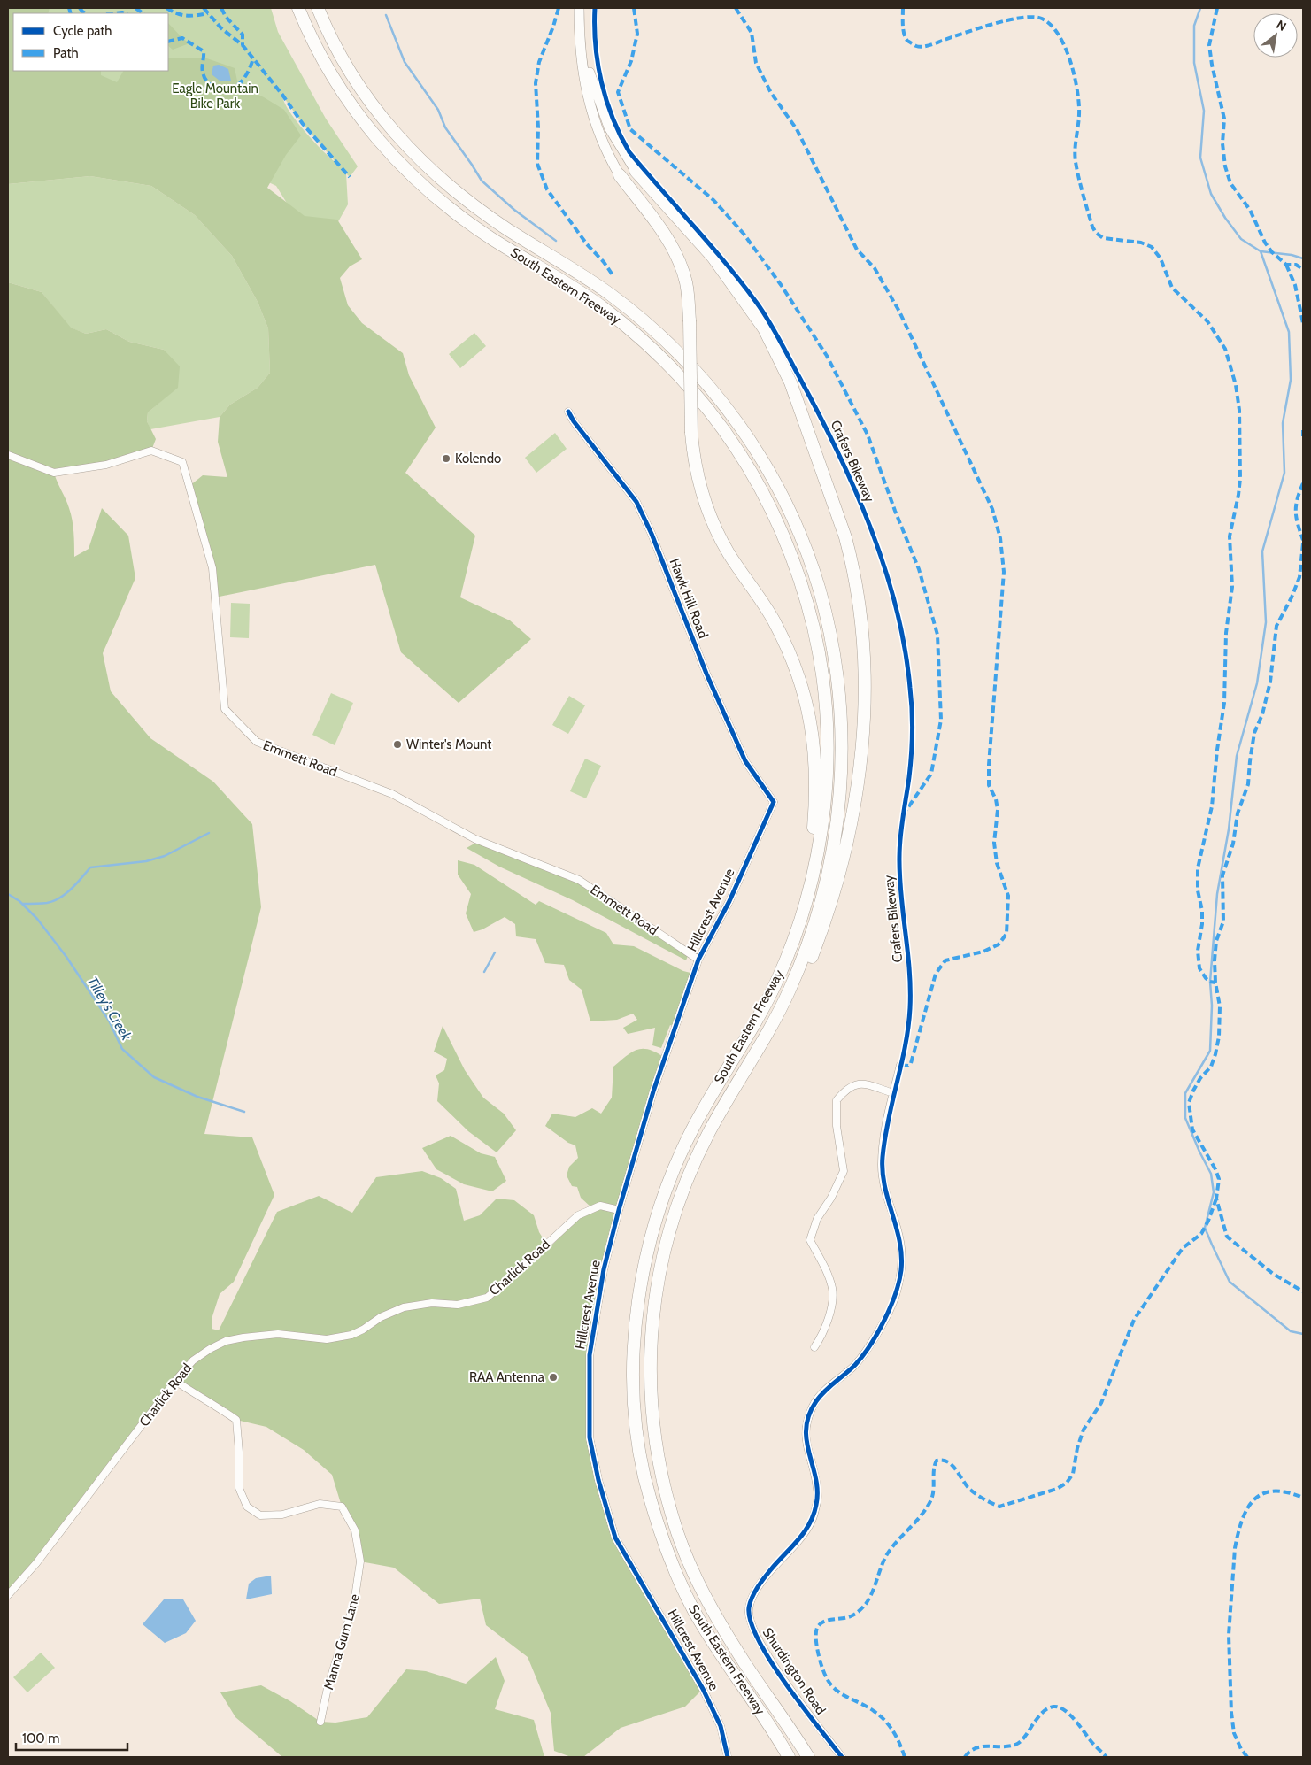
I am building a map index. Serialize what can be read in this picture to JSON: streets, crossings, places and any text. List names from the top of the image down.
{
  "streets": {
    "highway": ["South Eastern Freeway"],
    "street": [
      "Hawk Hill Road",
      "Emmett Road",
      "Hillcrest Avenue",
      "Charlick Road",
      "Manna Gum Lane",
      "Shurdington Road"
    ],
    "cycle path": ["Crafers Bikeway"]
  },
  "crossings": [
    ["Hawk Hill Road", "Hillcrest Avenue"],
    ["Emmett Road", "Hillcrest Avenue"],
    ["Hillcrest Avenue", "Charlick Road"],
    ["Charlick Road", "Manna Gum Lane"]
  ],
  "water": ["Tilley's Creek"],
  "parks": ["Eagle Mountain Bike Park"],
  "places": ["Kolendo", "Winter's Mount", "RAA Antenna"],
  "legend": ["Cycle path", "Path"],
  "scale_bar": "100 m",
  "north": "top right"
}
